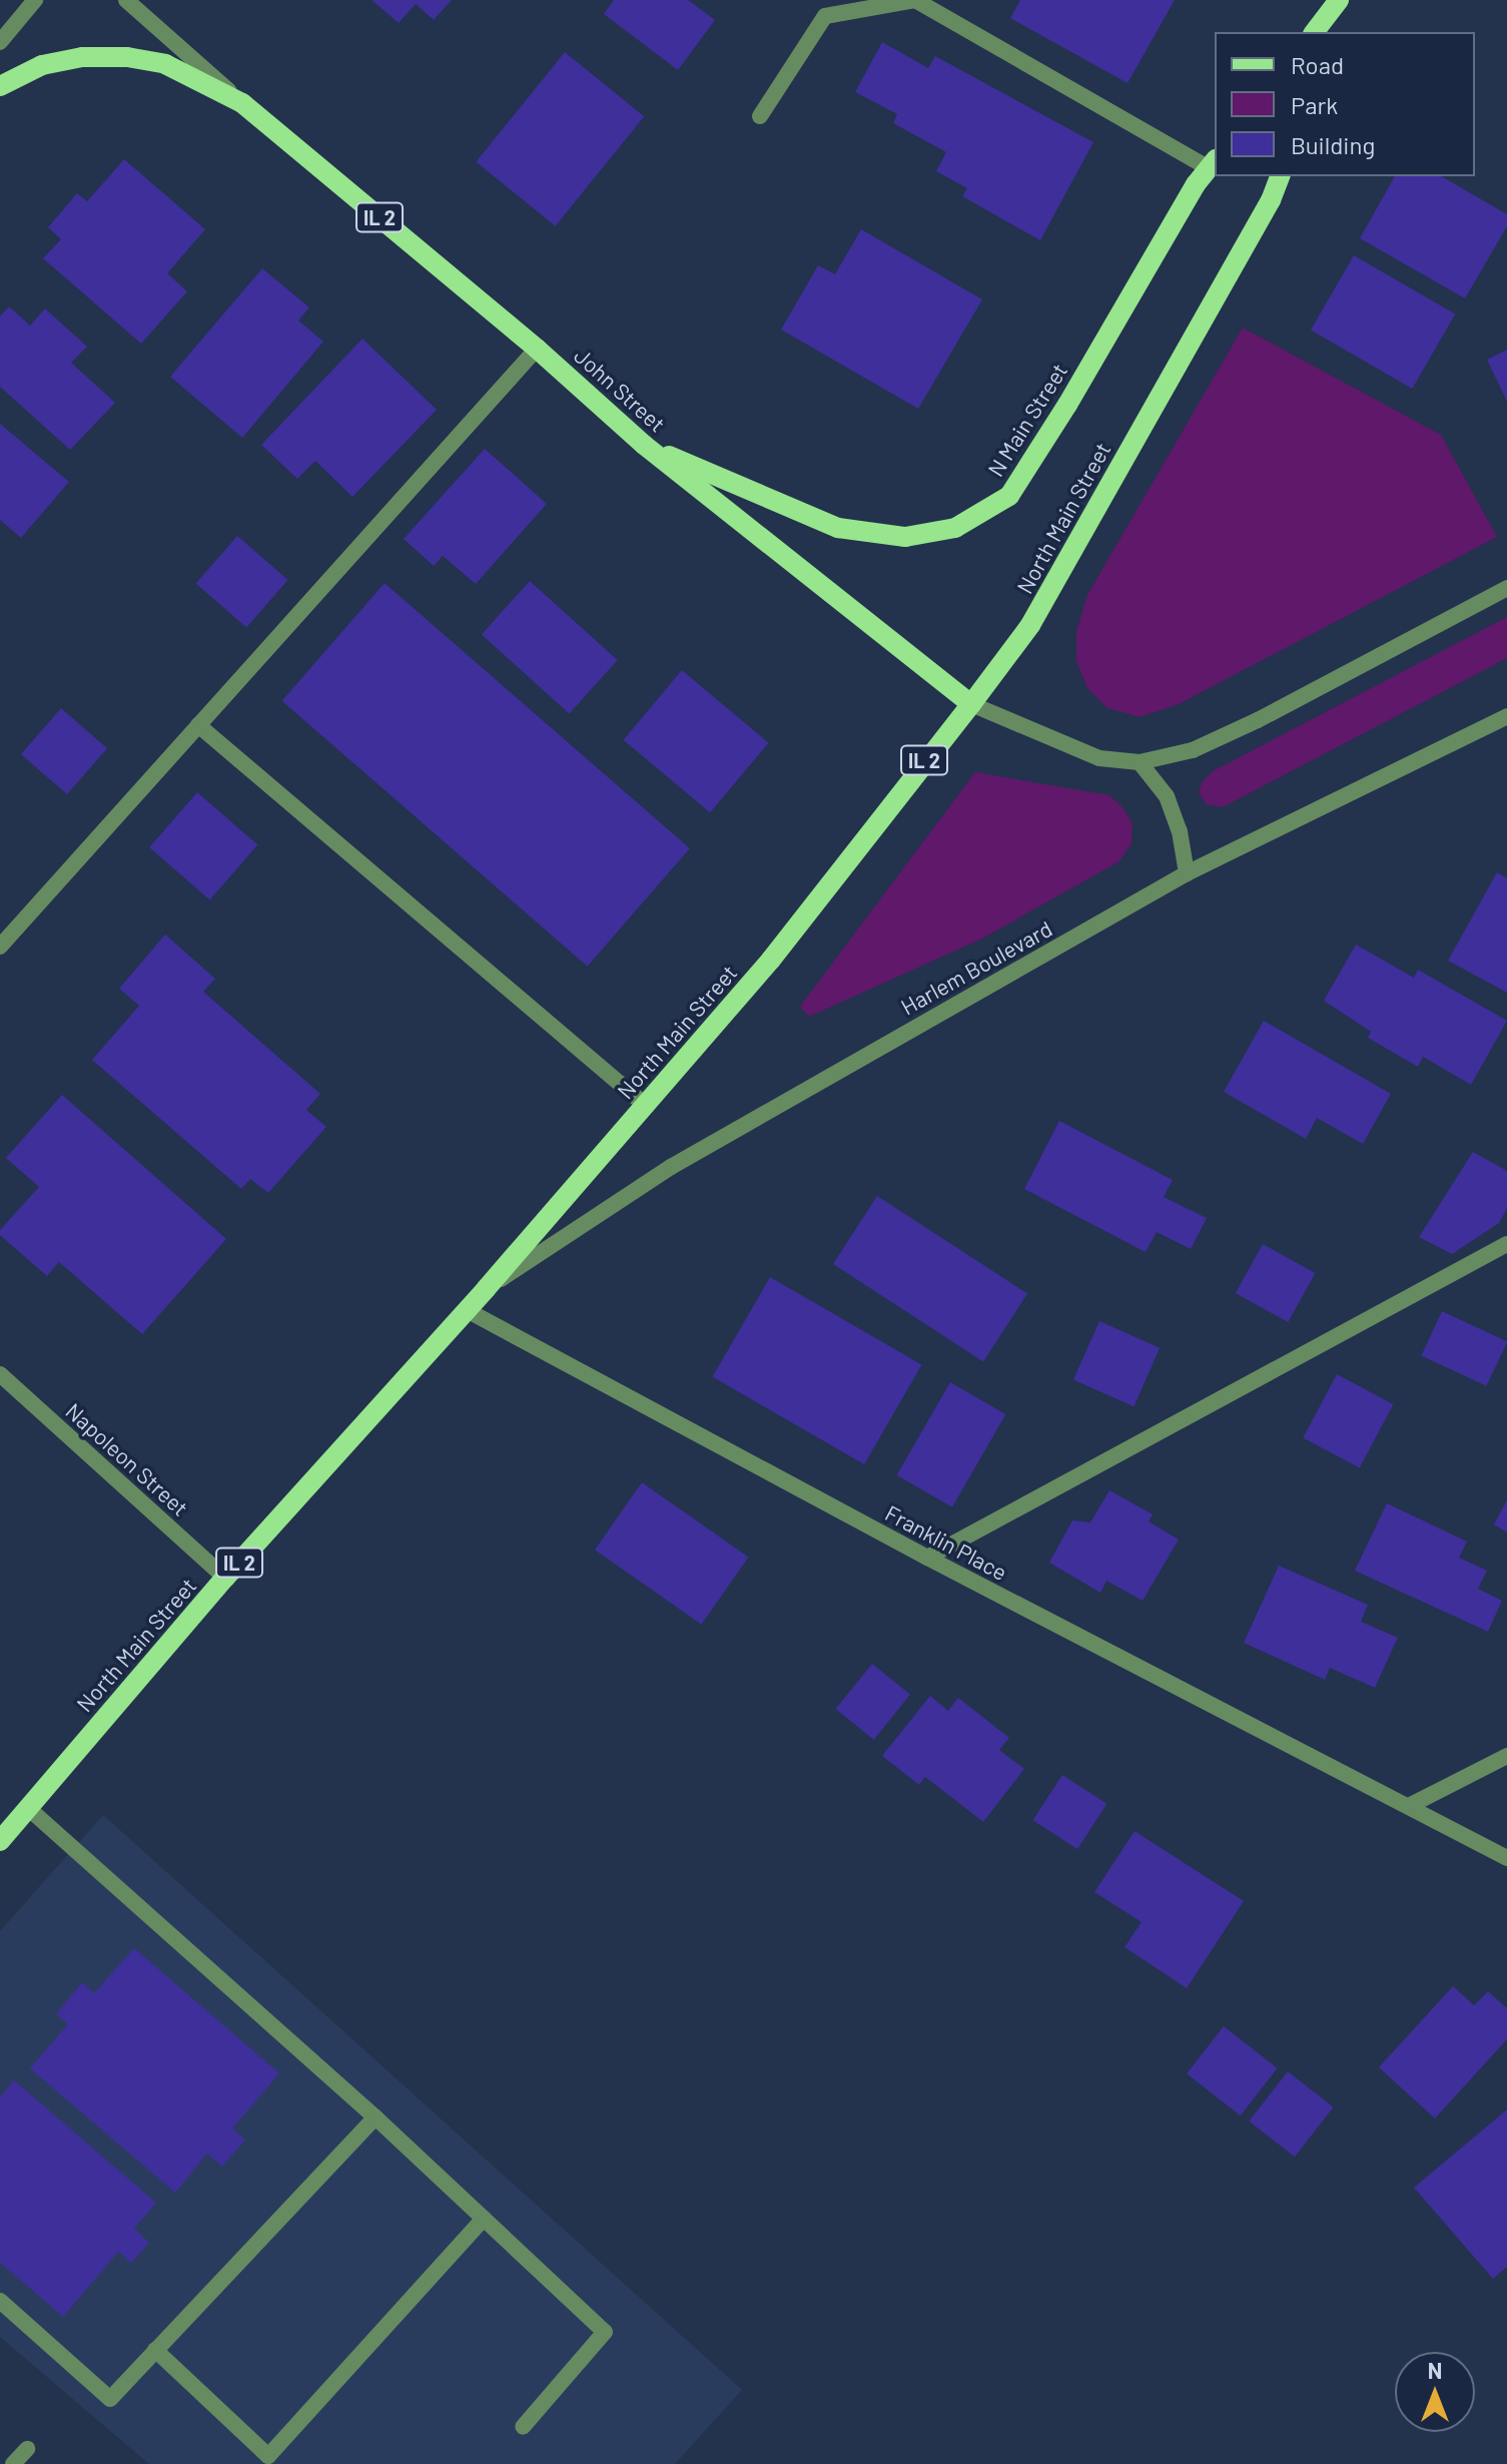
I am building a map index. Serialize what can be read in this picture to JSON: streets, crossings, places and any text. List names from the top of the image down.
{
  "streets": {
    "main road": [
      "IL 2",
      "John Street",
      "N Main Street",
      "North Main Street"
    ],
    "street": ["Harlem Boulevard", "Napoleon Street", "Franklin Place"]
  },
  "crossings": [
    ["John Street", "N Main Street"],
    ["John Street", "North Main Street"],
    ["North Main Street", "Harlem Boulevard"],
    ["North Main Street", "Napoleon Street"],
    ["North Main Street", "Franklin Place"]
  ],
  "legend": ["Road", "Park", "Building"],
  "north": "top"
}
